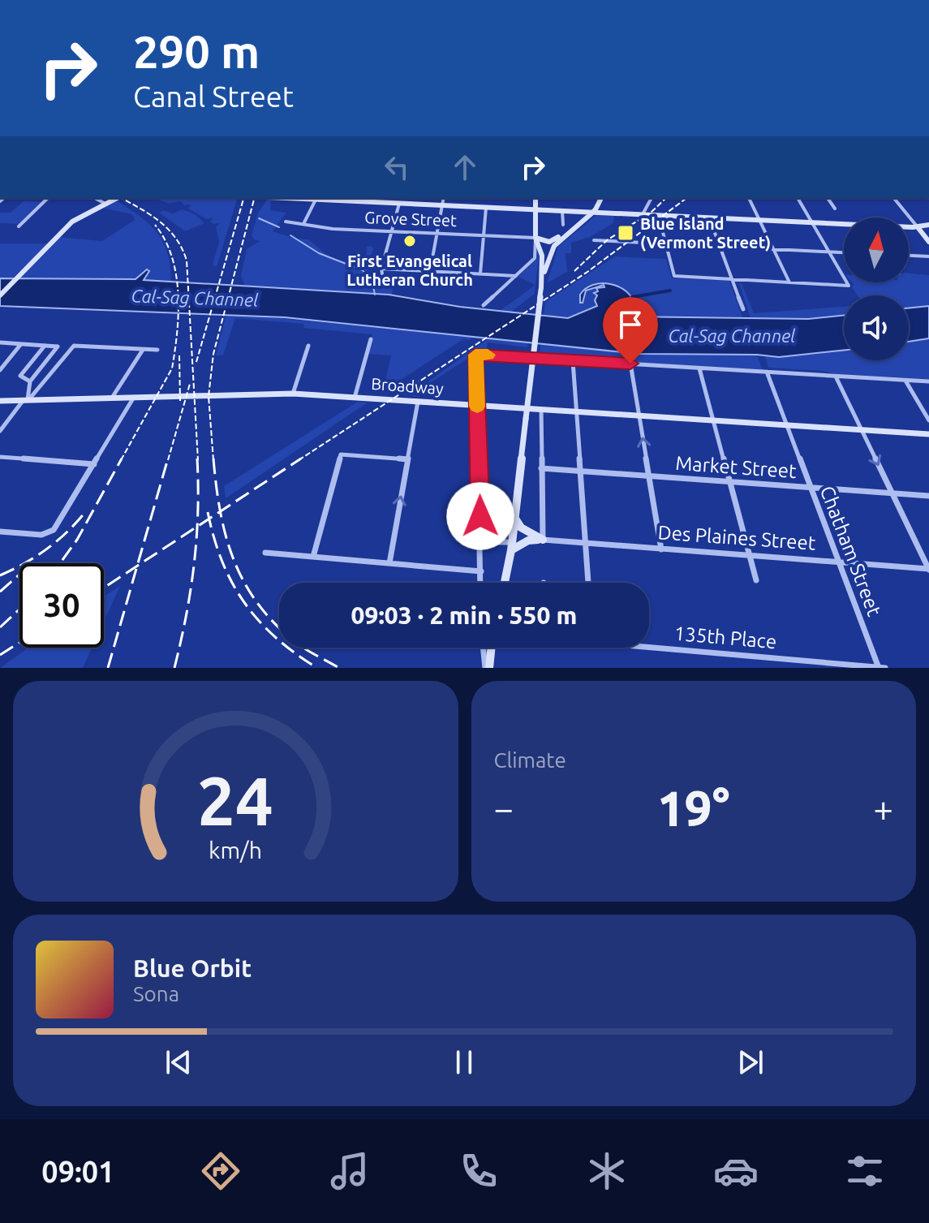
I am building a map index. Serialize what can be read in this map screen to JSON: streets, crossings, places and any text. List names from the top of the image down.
{
  "streets": {
    "street": [
      "Grove Street",
      "Broadway",
      "Market Street",
      "Des Plaines Street",
      "Chatham Street",
      "135th Place"
    ]
  },
  "crossings": [
    ["Broadway", "Chatham Street"],
    ["Market Street", "Chatham Street"],
    ["Des Plaines Street", "Chatham Street"],
    ["Chatham Street", "135th Place"]
  ],
  "water": ["Cal-Sag Channel"],
  "places": {
    "transit": ["Blue Island (Vermont Street)"],
    "other": ["First Evangelical Lutheran Church"]
  },
  "north": "top",
  "page": {
    "turn": ["290 m", "Canal Street"],
    "limit": "30",
    "trip": "09:03 · 2 min · 550 m",
    "tile": "Climate",
    "heat": ["−", "19°", "+"],
    "song": ["Blue Orbit", "Sona"],
    "tabs": "09:01",
    "gauge": ["24", "km/h"]
  }
}
